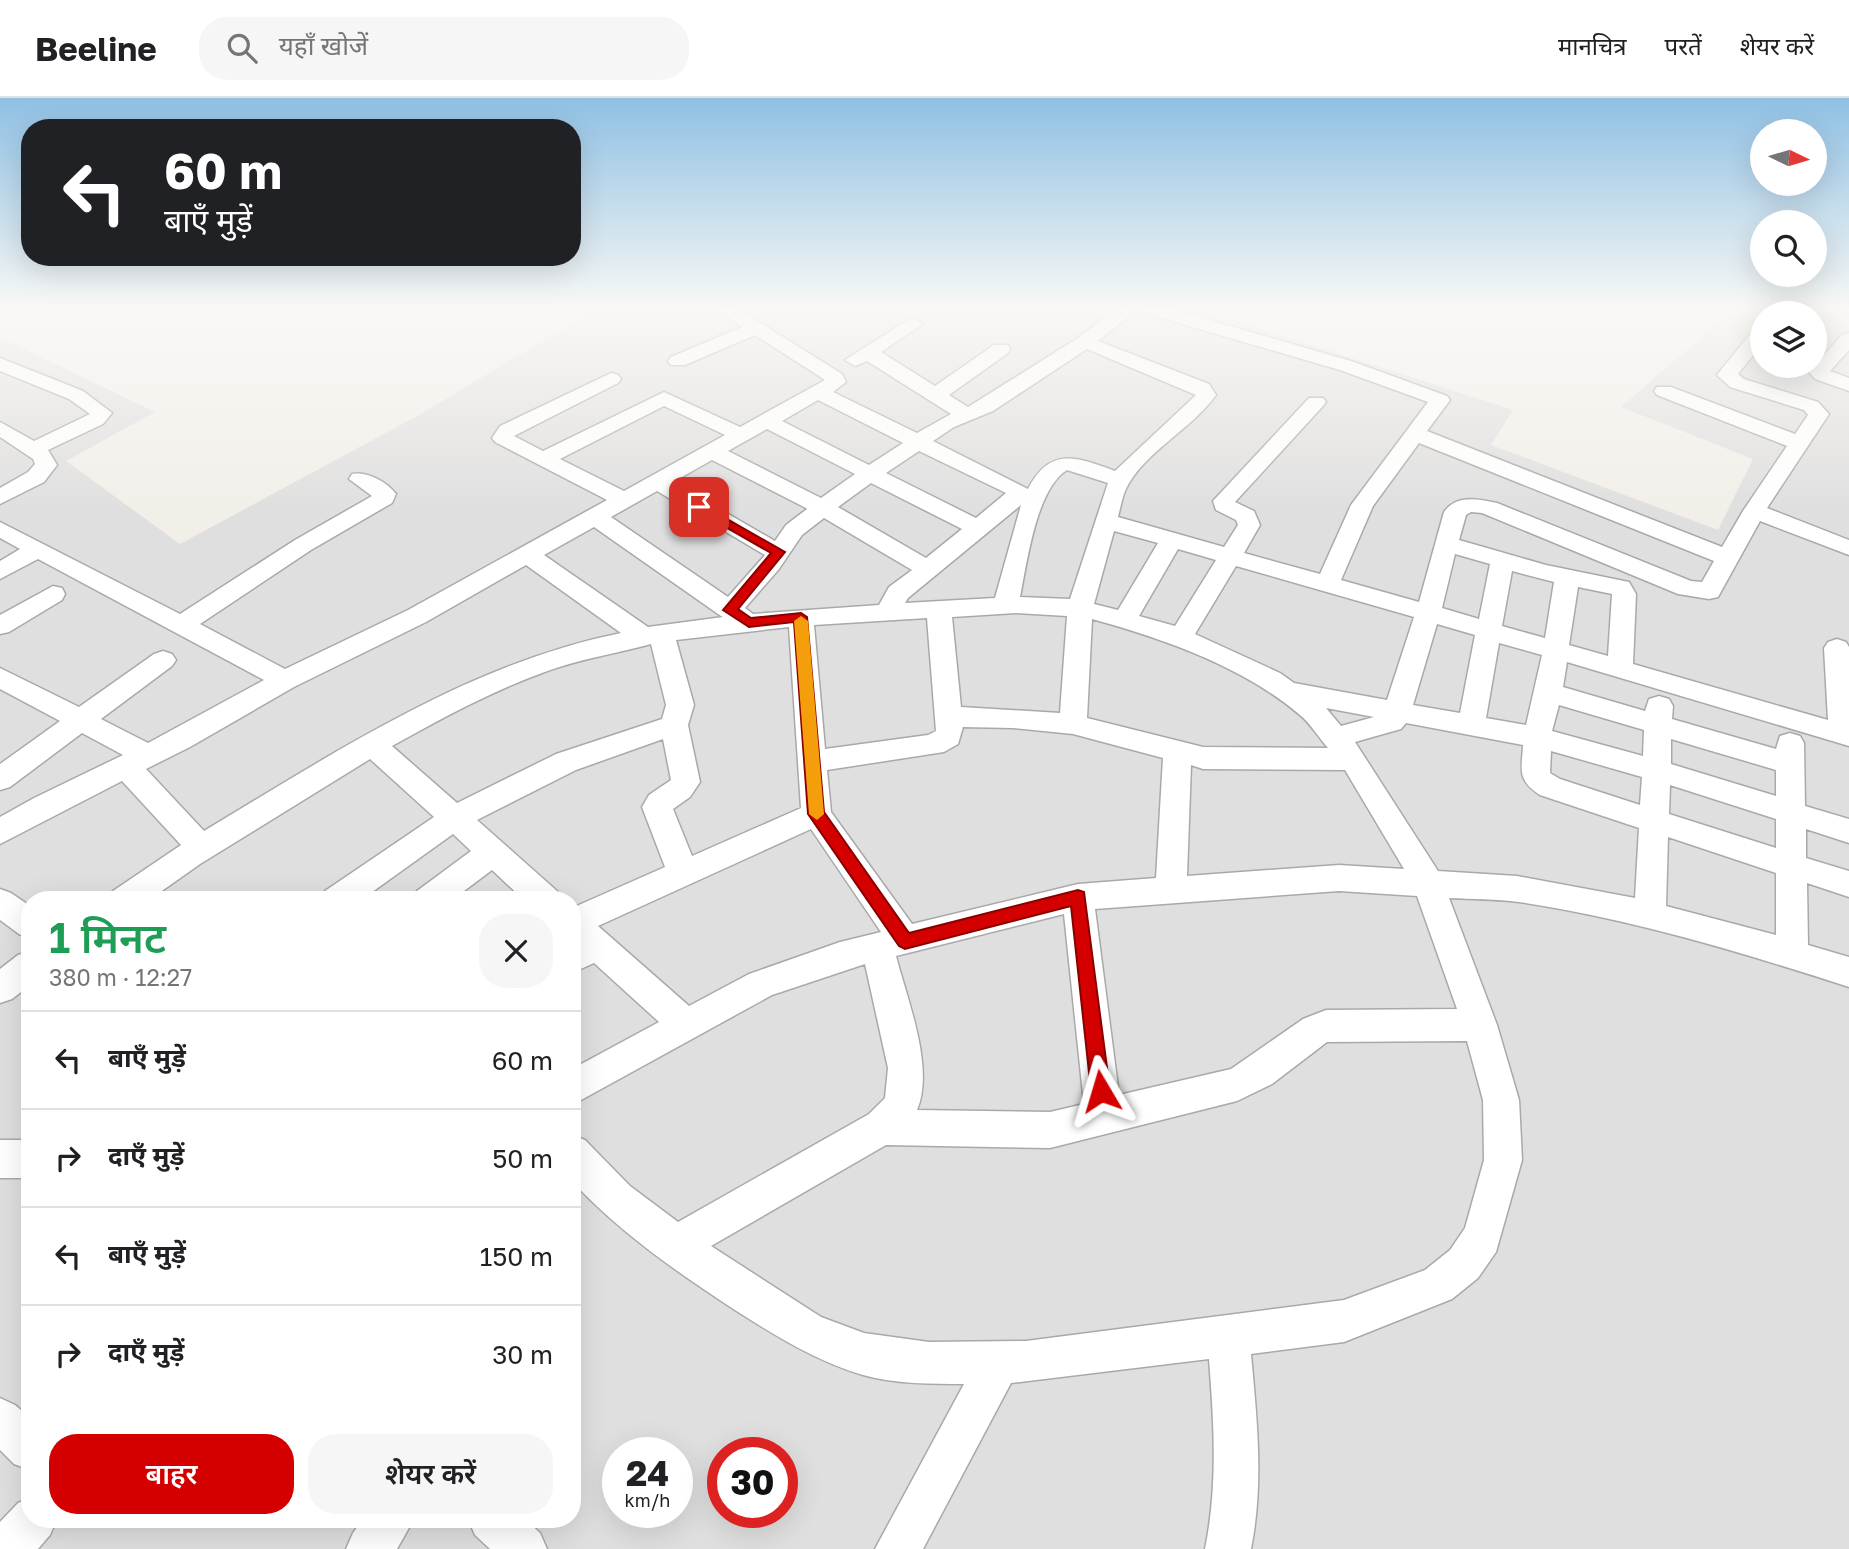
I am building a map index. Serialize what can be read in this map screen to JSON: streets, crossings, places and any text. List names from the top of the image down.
{
  "north": "right",
  "page": {
    "header": "Beeline",
    "search": "यहाँ खोजें",
    "nav": ["मानचित्र", "परतें", "शेयर करें"],
    "turn": ["60 m", "बाएँ मुड़ें"],
    "heading": ["1 मिनट", "380 m · 12:27"],
    "list": [
      {
        "name": "बाएँ मुड़ें",
        "value": "60 m"
      },
      {
        "name": "दाएँ मुड़ें",
        "value": "50 m"
      },
      {
        "name": "बाएँ मुड़ें",
        "value": "150 m"
      },
      {
        "name": "दाएँ मुड़ें",
        "value": "30 m"
      }
    ],
    "buttons": ["बाहर", "शेयर करें"],
    "speed": "24 km/h",
    "limit": "30"
  }
}
